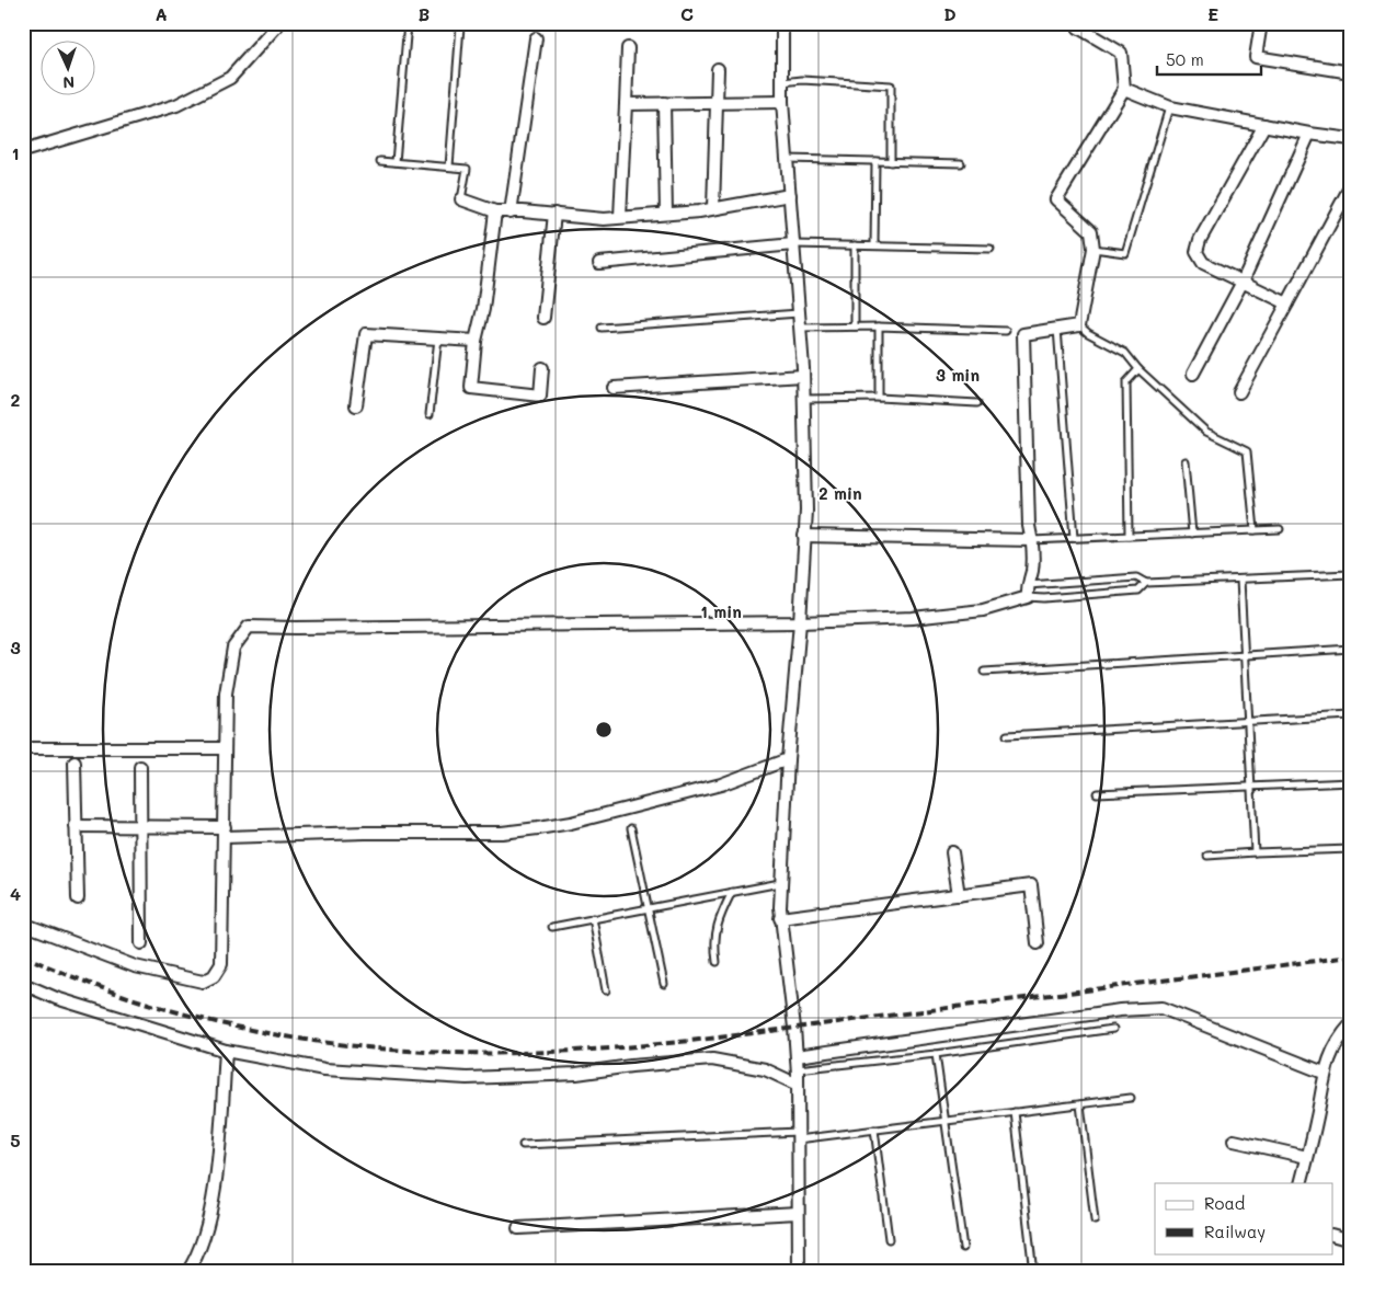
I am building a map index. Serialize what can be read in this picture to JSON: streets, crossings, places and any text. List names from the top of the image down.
{
  "legend": ["Road", "Railway"],
  "scale_bar": "50 m",
  "north": "bottom",
  "grid": {
    "columns": [
      "A",
      "B",
      "C",
      "D",
      "E"
    ],
    "rows": [
      "1",
      "2",
      "3",
      "4",
      "5"
    ]
  },
  "rings": ["3 min", "2 min", "1 min"]
}
